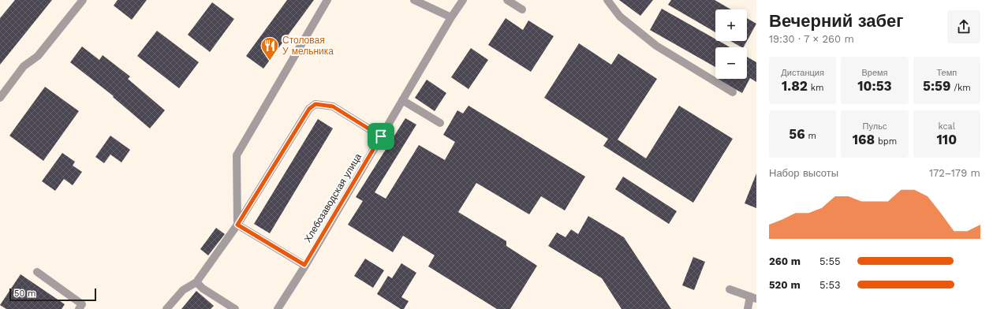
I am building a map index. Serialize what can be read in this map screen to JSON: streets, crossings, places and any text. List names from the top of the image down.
{
  "streets": {
    "street": ["Хлебозаводская улица"]
  },
  "places": {
    "restaurant": ["Столовая У мельника"]
  },
  "scale_bar": "50 m",
  "page": {
    "heading": ["Вечерний забег", "19:30 · 7 × 260 m"],
    "map_buttons": ["+", "−"],
    "stats": [
      ["Дистанция", "1.82 km"],
      ["Время", "10:53"],
      ["Темп", "5:59 /km"],
      ["56 m"],
      ["Пульс", "168 bpm"],
      ["kcal", "110"]
    ],
    "chart": ["Набор высоты", "172–179 m"],
    "list": [
      {
        "name": "260 m",
        "note": "5:55"
      },
      {
        "name": "520 m",
        "note": "5:53"
      }
    ],
    "scale": "50 m"
  }
}
